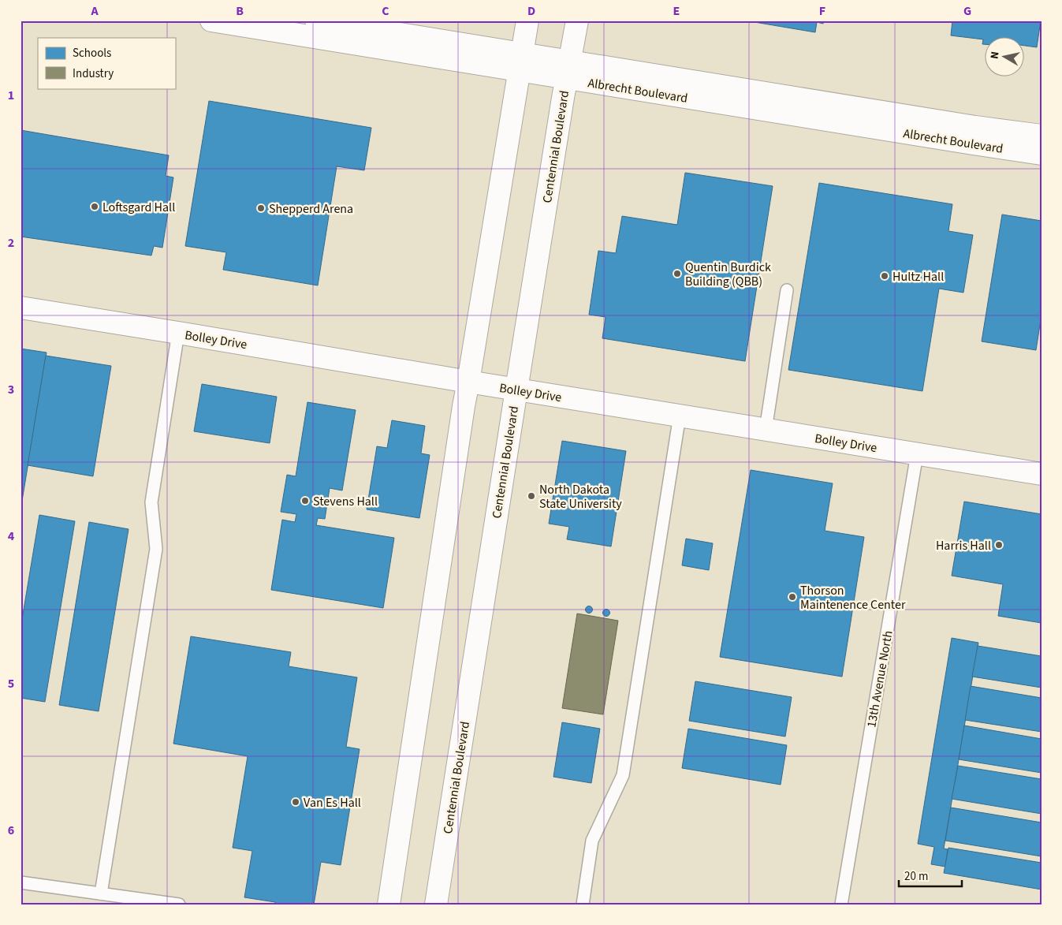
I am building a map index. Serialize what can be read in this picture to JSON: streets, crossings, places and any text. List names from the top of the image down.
{
  "streets": {
    "street": ["Albrecht Boulevard", "Centennial Boulevard", "Bolley Drive"],
    "lane": ["13th Avenue North"]
  },
  "crossings": [
    ["Albrecht Boulevard", "Centennial Boulevard"],
    ["Centennial Boulevard", "Bolley Drive"],
    ["Bolley Drive", "13th Avenue North"]
  ],
  "places": [
    "Loftsgard Hall",
    "Shepperd Arena",
    "Quentin Burdick Building (QBB)",
    "Hultz Hall",
    "North Dakota State University",
    "Stevens Hall",
    "Harris Hall",
    "Thorson Maintenence Center",
    "Van Es Hall"
  ],
  "legend": ["Schools", "Industry"],
  "scale_bar": "20 m",
  "north": "left",
  "grid": {
    "columns": [
      "A",
      "B",
      "C",
      "D",
      "E",
      "F",
      "G"
    ],
    "rows": [
      "1",
      "2",
      "3",
      "4",
      "5",
      "6"
    ]
  }
}
